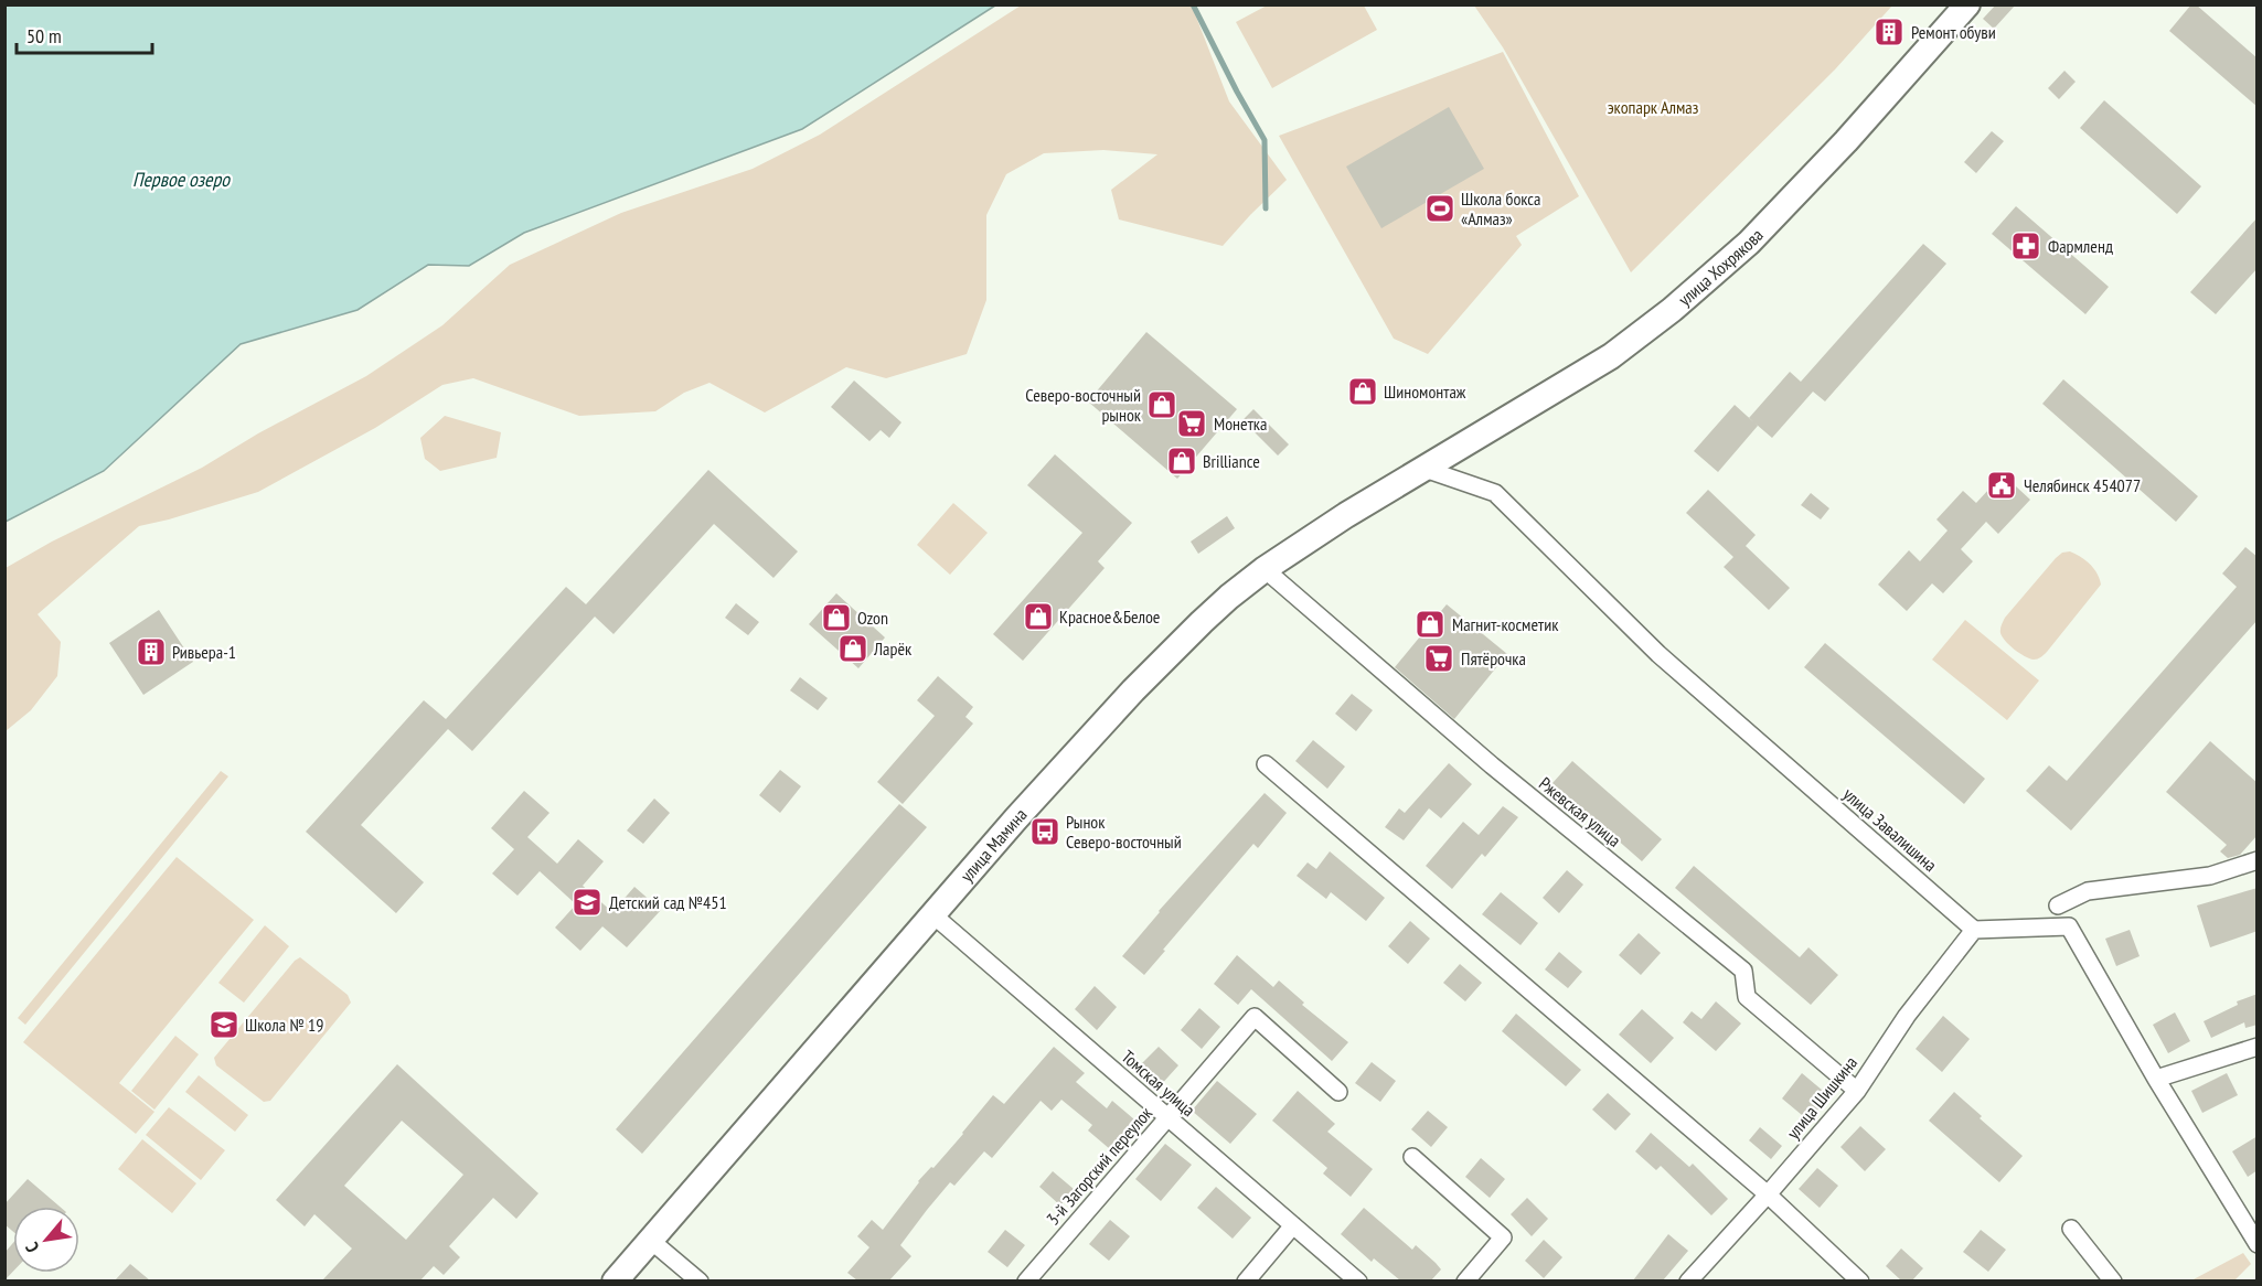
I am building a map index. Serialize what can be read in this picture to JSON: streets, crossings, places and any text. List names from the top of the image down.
{
  "streets": {
    "main road": ["улица Хохрякова", "улица Мамина"],
    "street": [
      "Ржевская улица",
      "улица Завалишина",
      "Томская улица",
      "улица Шишкина",
      "3-й Загорский переулок"
    ]
  },
  "crossings": [
    ["улица Хохрякова", "улица Завалишина"],
    ["улица Хохрякова", "улица Мамина"],
    ["Ржевская улица", "улица Мамина"],
    ["Ржевская улица", "улица Шишкина"],
    ["улица Завалишина", "улица Мамина"],
    ["улица Завалишина", "улица Шишкина"],
    ["улица Мамина", "Томская улица"],
    ["Томская улица", "3-й Загорский переулок"]
  ],
  "water": ["Первое озеро"],
  "parks": ["экопарк Алмаз"],
  "places": {
    "building": ["Ремонт обуви", "Ривьера-1"],
    "sports": ["Школа бокса «Алмаз»"],
    "pharmacy": ["Фармленд"],
    "shop": [
      "Шиномонтаж",
      "Северо-восточный рынок",
      "Brilliance",
      "Красное&Белое",
      "Ozon",
      "Магнит-косметик",
      "Ларёк"
    ],
    "supermarket": ["Монетка", "Пятёрочка"],
    "public building": ["Челябинск 454077"],
    "bus stop": ["Рынок Северо-восточный"],
    "school or university": ["Детский сад №451", "Школа № 19"]
  },
  "scale_bar": "50 m",
  "north": "bottom left"
}
